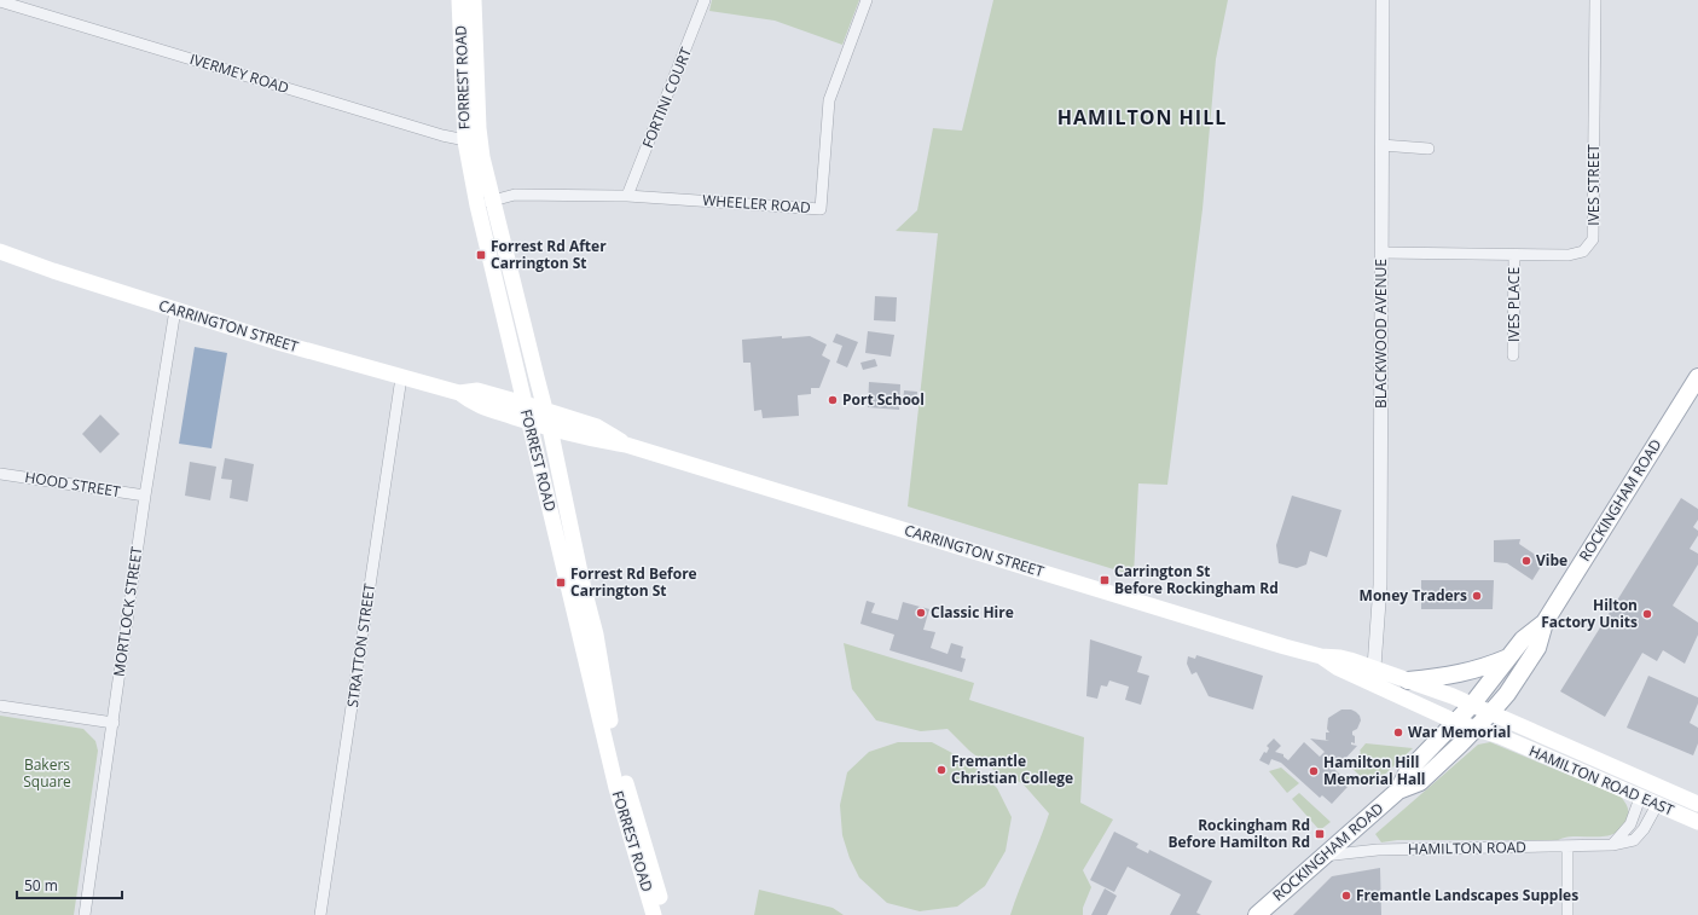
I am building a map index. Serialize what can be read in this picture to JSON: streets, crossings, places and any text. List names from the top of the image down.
{
  "streets": {
    "main road": [
      "FORREST ROAD",
      "CARRINGTON STREET",
      "ROCKINGHAM ROAD",
      "HAMILTON ROAD EAST"
    ],
    "street": [
      "IVERMEY ROAD",
      "FORTINI COURT",
      "IVES STREET",
      "WHEELER ROAD",
      "IVES PLACE",
      "BLACKWOOD AVENUE",
      "HOOD STREET",
      "MORTLOCK STREET",
      "STRATTON STREET",
      "HAMILTON ROAD"
    ]
  },
  "crossings": [
    ["IVERMEY ROAD", "FORREST ROAD"],
    ["FORREST ROAD", "WHEELER ROAD"],
    ["FORREST ROAD", "CARRINGTON STREET"],
    ["FORTINI COURT", "WHEELER ROAD"],
    ["IVES STREET", "IVES PLACE"],
    ["IVES STREET", "BLACKWOOD AVENUE"],
    ["CARRINGTON STREET", "BLACKWOOD AVENUE"],
    ["CARRINGTON STREET", "ROCKINGHAM ROAD"],
    ["CARRINGTON STREET", "MORTLOCK STREET"],
    ["CARRINGTON STREET", "STRATTON STREET"],
    ["CARRINGTON STREET", "HAMILTON ROAD EAST"],
    ["HOOD STREET", "MORTLOCK STREET"],
    ["ROCKINGHAM ROAD", "HAMILTON ROAD EAST"],
    ["ROCKINGHAM ROAD", "HAMILTON ROAD"],
    ["HAMILTON ROAD EAST", "HAMILTON ROAD"]
  ],
  "districts": ["HAMILTON HILL"],
  "parks": ["Bakers Square"],
  "places": {
    "transit": [
      "Forrest Rd After Carrington St",
      "Carrington St Before Rockingham Rd",
      "Forrest Rd Before Carrington St",
      "Rockingham Rd Before Hamilton Rd"
    ],
    "other": [
      "Port School",
      "Vibe",
      "Money Traders",
      "Classic Hire",
      "Hilton Factory Units",
      "War Memorial",
      "Fremantle Christian College",
      "Hamilton Hill Memorial Hall",
      "Fremantle Landscapes Supples"
    ]
  },
  "scale_bar": "50 m"
}
